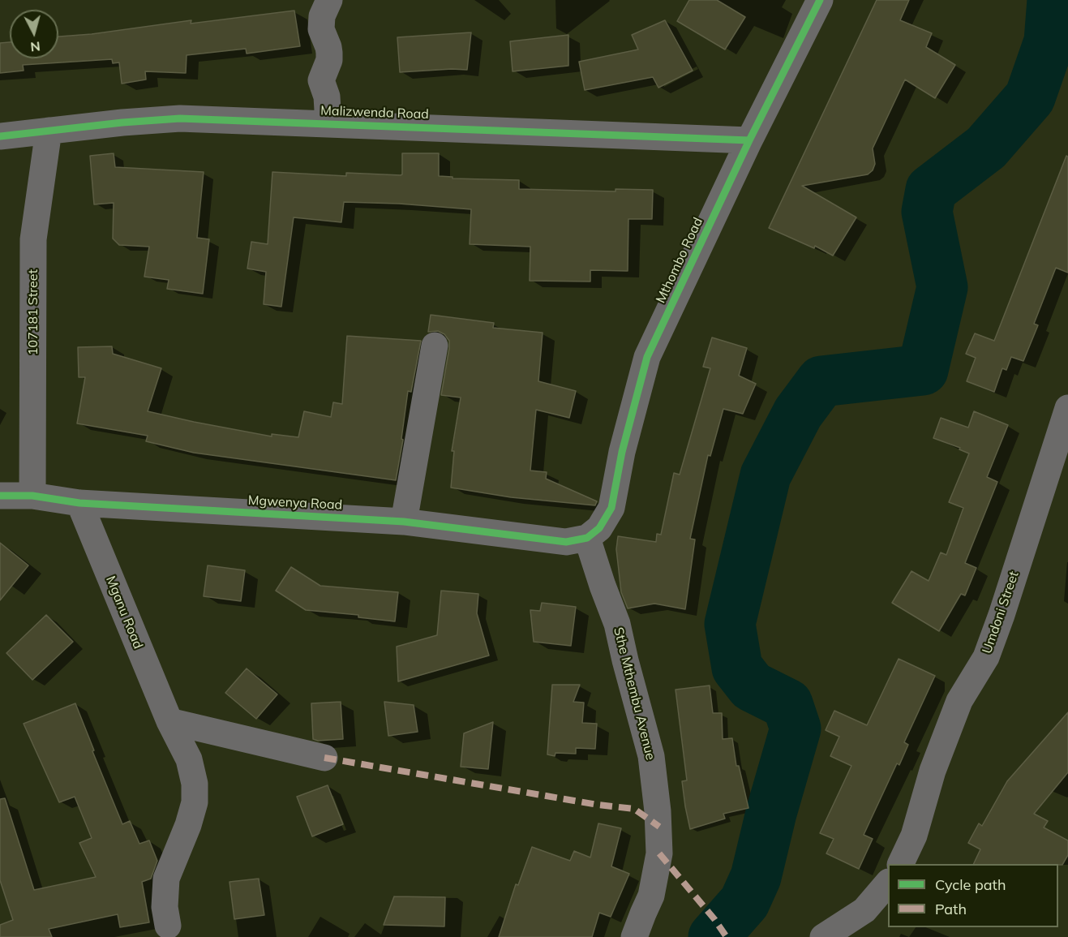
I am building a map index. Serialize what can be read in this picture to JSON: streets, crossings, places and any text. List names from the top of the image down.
{
  "streets": {
    "street": [
      "Malizwenda Road",
      "Mthombo Road",
      "107181 Street",
      "Mgwenya Road",
      "Mganu Road",
      "Umdoni Street",
      "Sthe Mthembu Avenue"
    ]
  },
  "crossings": [
    ["Malizwenda Road", "Mthombo Road"],
    ["Malizwenda Road", "107181 Street"],
    ["Mthombo Road", "Mgwenya Road"],
    ["Mthombo Road", "Sthe Mthembu Avenue"],
    ["107181 Street", "Mgwenya Road"],
    ["Mgwenya Road", "Mganu Road"],
    ["Mgwenya Road", "Sthe Mthembu Avenue"]
  ],
  "legend": ["Cycle path", "Path"],
  "north": "bottom"
}
